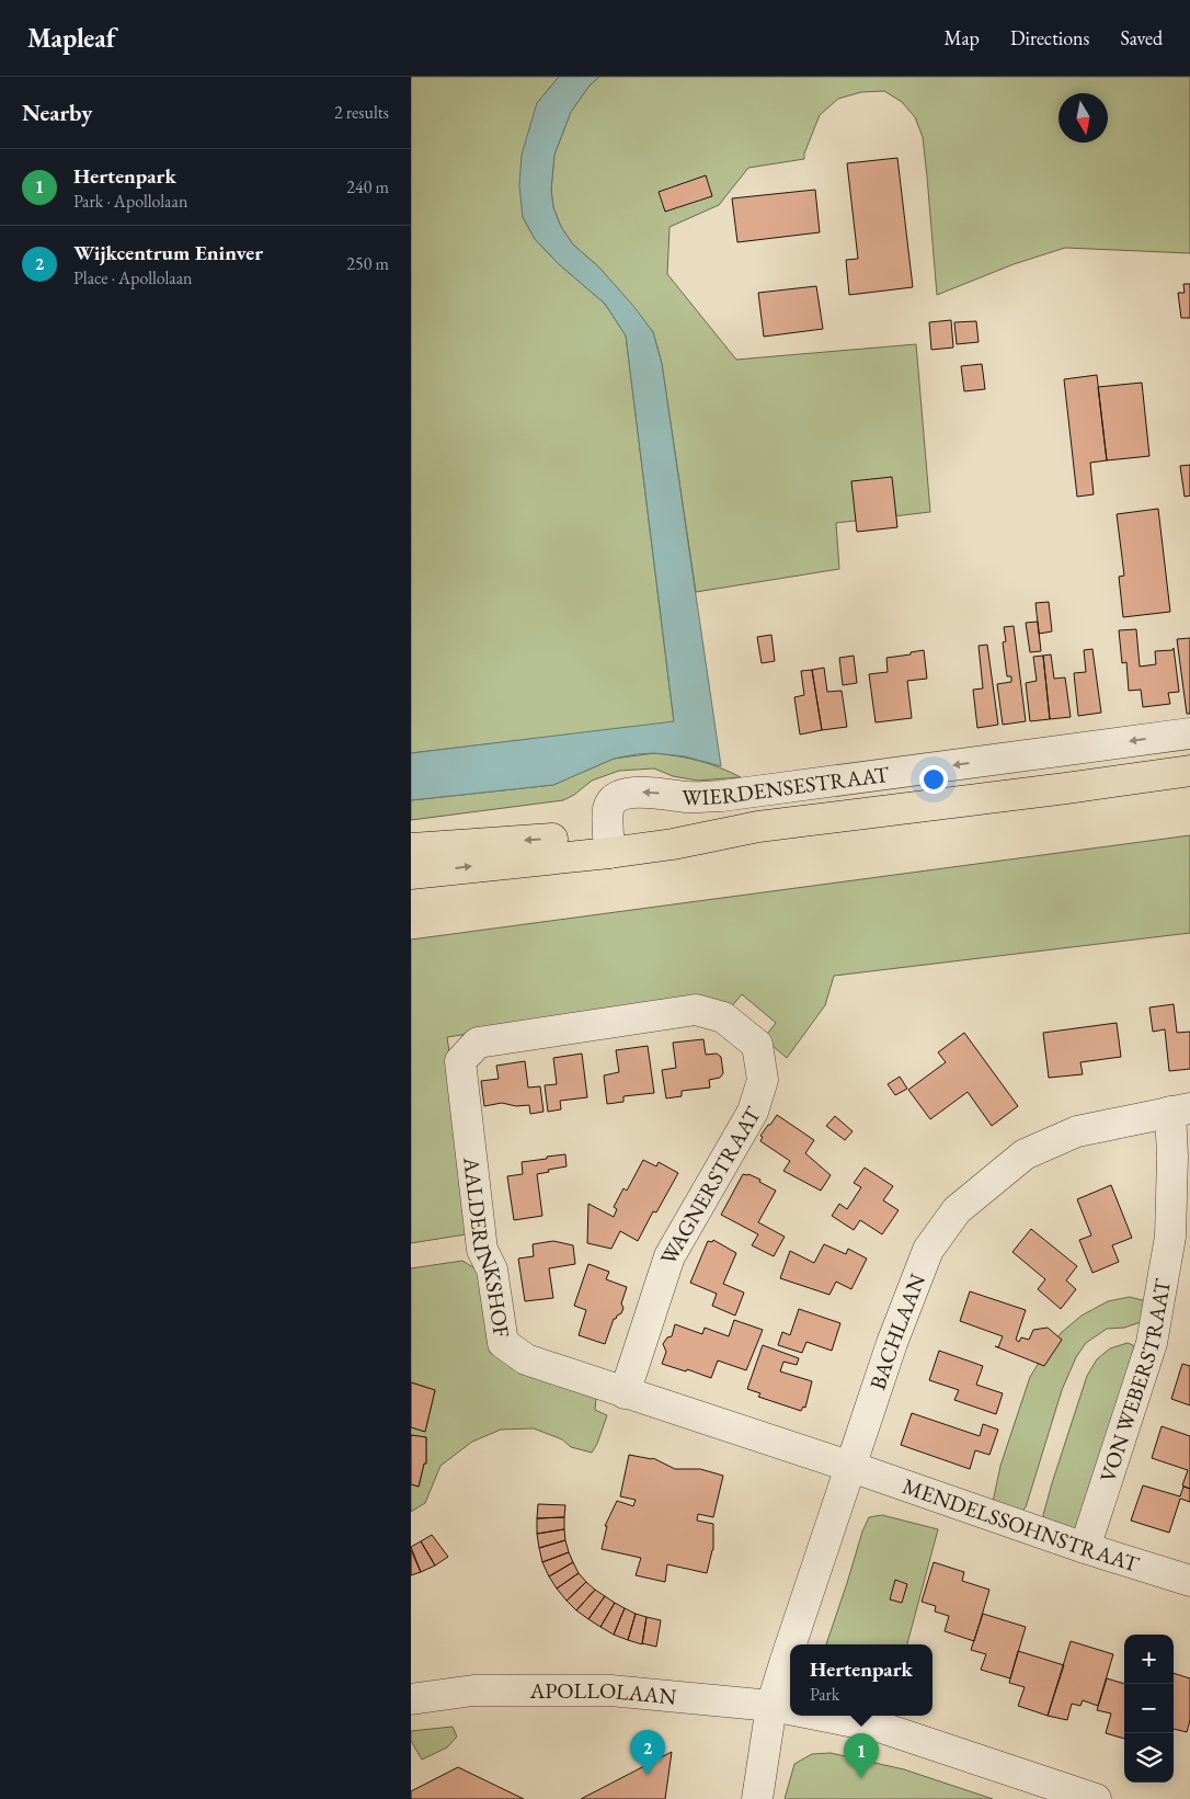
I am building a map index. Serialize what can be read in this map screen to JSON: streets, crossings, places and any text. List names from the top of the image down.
{
  "streets": {
    "main road": ["WIERDENSESTRAAT"],
    "street": [
      "WAGNERSTRAAT",
      "AALDERINKSHOF",
      "BACHLAAN",
      "VON WEBERSTRAAT",
      "MENDELSSOHNSTRAAT",
      "APOLLOLAAN"
    ]
  },
  "crossings": [
    ["WAGNERSTRAAT", "AALDERINKSHOF"],
    ["AALDERINKSHOF", "BACHLAAN"],
    ["AALDERINKSHOF", "MENDELSSOHNSTRAAT"],
    ["BACHLAAN", "VON WEBERSTRAAT"],
    ["BACHLAAN", "MENDELSSOHNSTRAAT"],
    ["BACHLAAN", "APOLLOLAAN"],
    ["VON WEBERSTRAAT", "MENDELSSOHNSTRAAT"]
  ],
  "north": "bottom",
  "page": {
    "header": "Mapleaf",
    "nav": ["Map", "Directions", "Saved"],
    "heading": ["Nearby", "2 results"],
    "list": [
      {
        "mark": "1",
        "name": "Hertenpark",
        "note": "Park · Apollolaan",
        "value": "240 m"
      },
      {
        "mark": "2",
        "name": "Wijkcentrum Eninver",
        "note": "Place · Apollolaan",
        "value": "250 m"
      }
    ],
    "map_buttons": ["+", "−"],
    "popup": ["Hertenpark", "Park"],
    "pins": ["2", "1"]
  }
}
